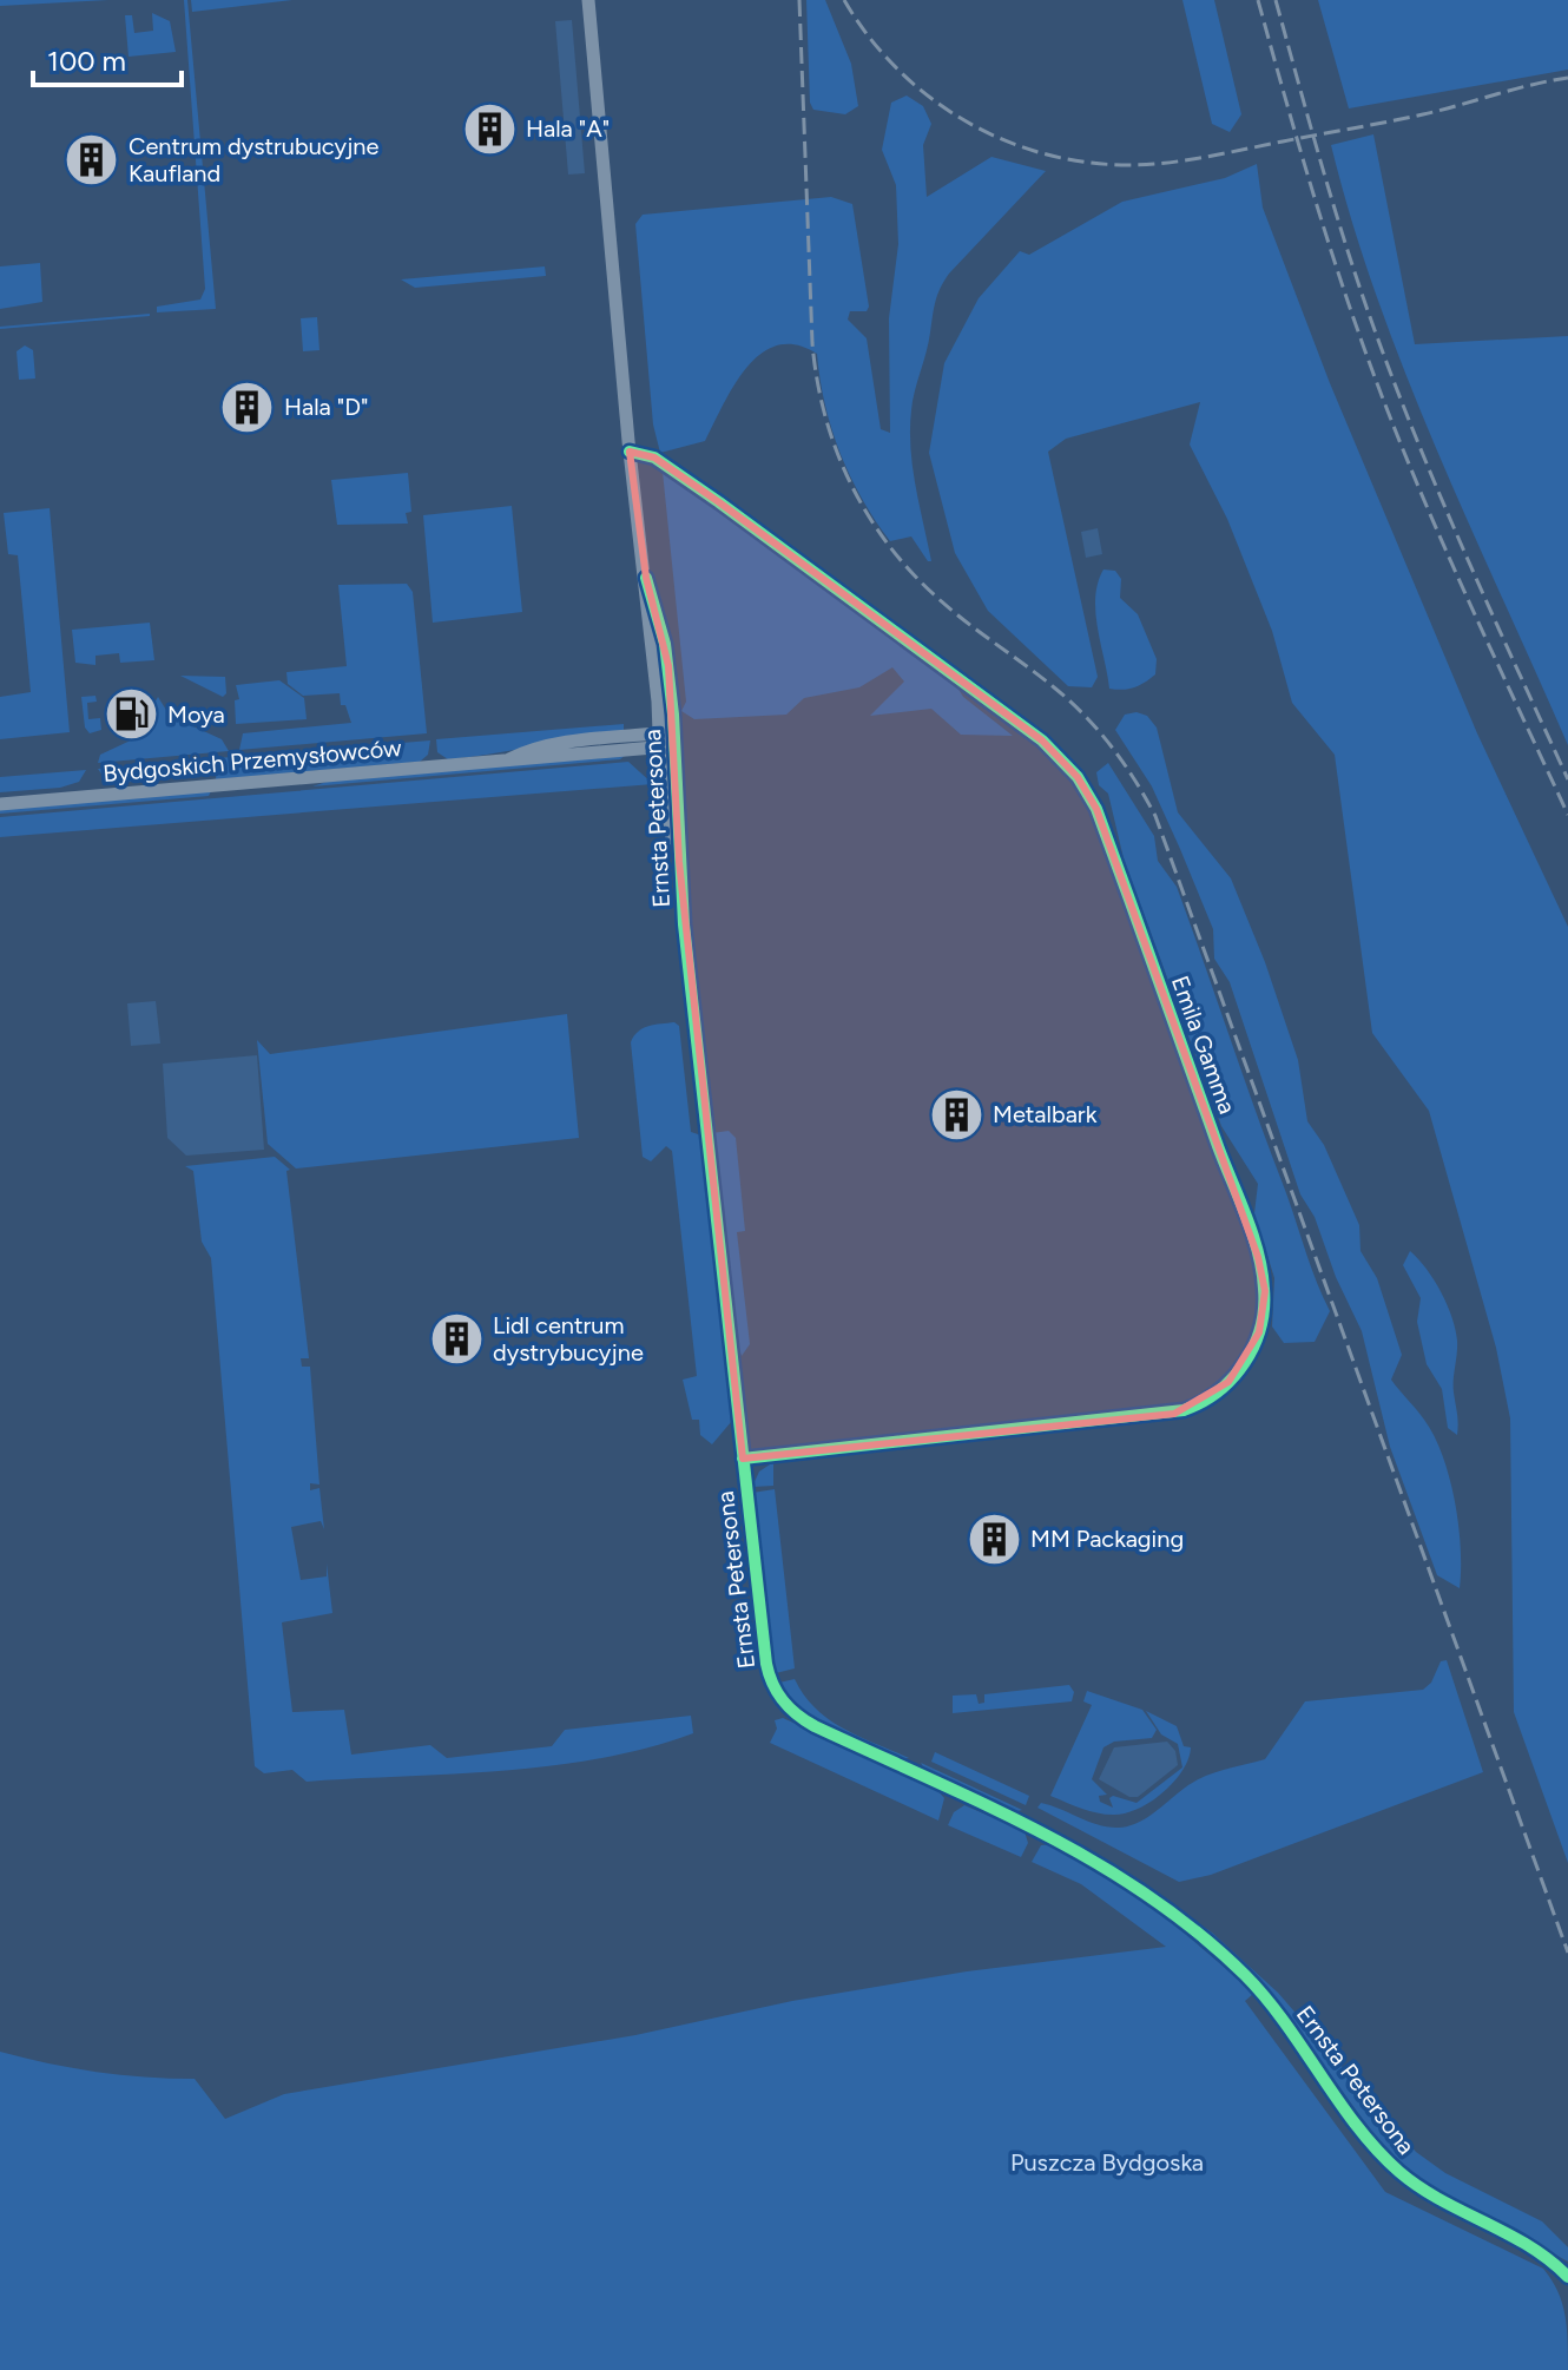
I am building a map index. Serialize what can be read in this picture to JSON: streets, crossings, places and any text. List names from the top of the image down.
{
  "streets": {
    "street": ["Bydgoskich Przemysłowców", "Ernsta Petersona", "Emila Gamma"]
  },
  "crossings": [
    ["Bydgoskich Przemysłowców", "Ernsta Petersona"],
    ["Ernsta Petersona", "Emila Gamma"]
  ],
  "parks": ["Puszcza Bydgoska"],
  "places": {
    "building": [
      "Hala \"A\"",
      "Centrum dystrubucyjne Kaufland",
      "Hala \"D\"",
      "Metalbark",
      "Lidl centrum dystrybucyjne",
      "MM Packaging"
    ],
    "fuel station": ["Moya"]
  },
  "scale_bar": "100 m"
}
